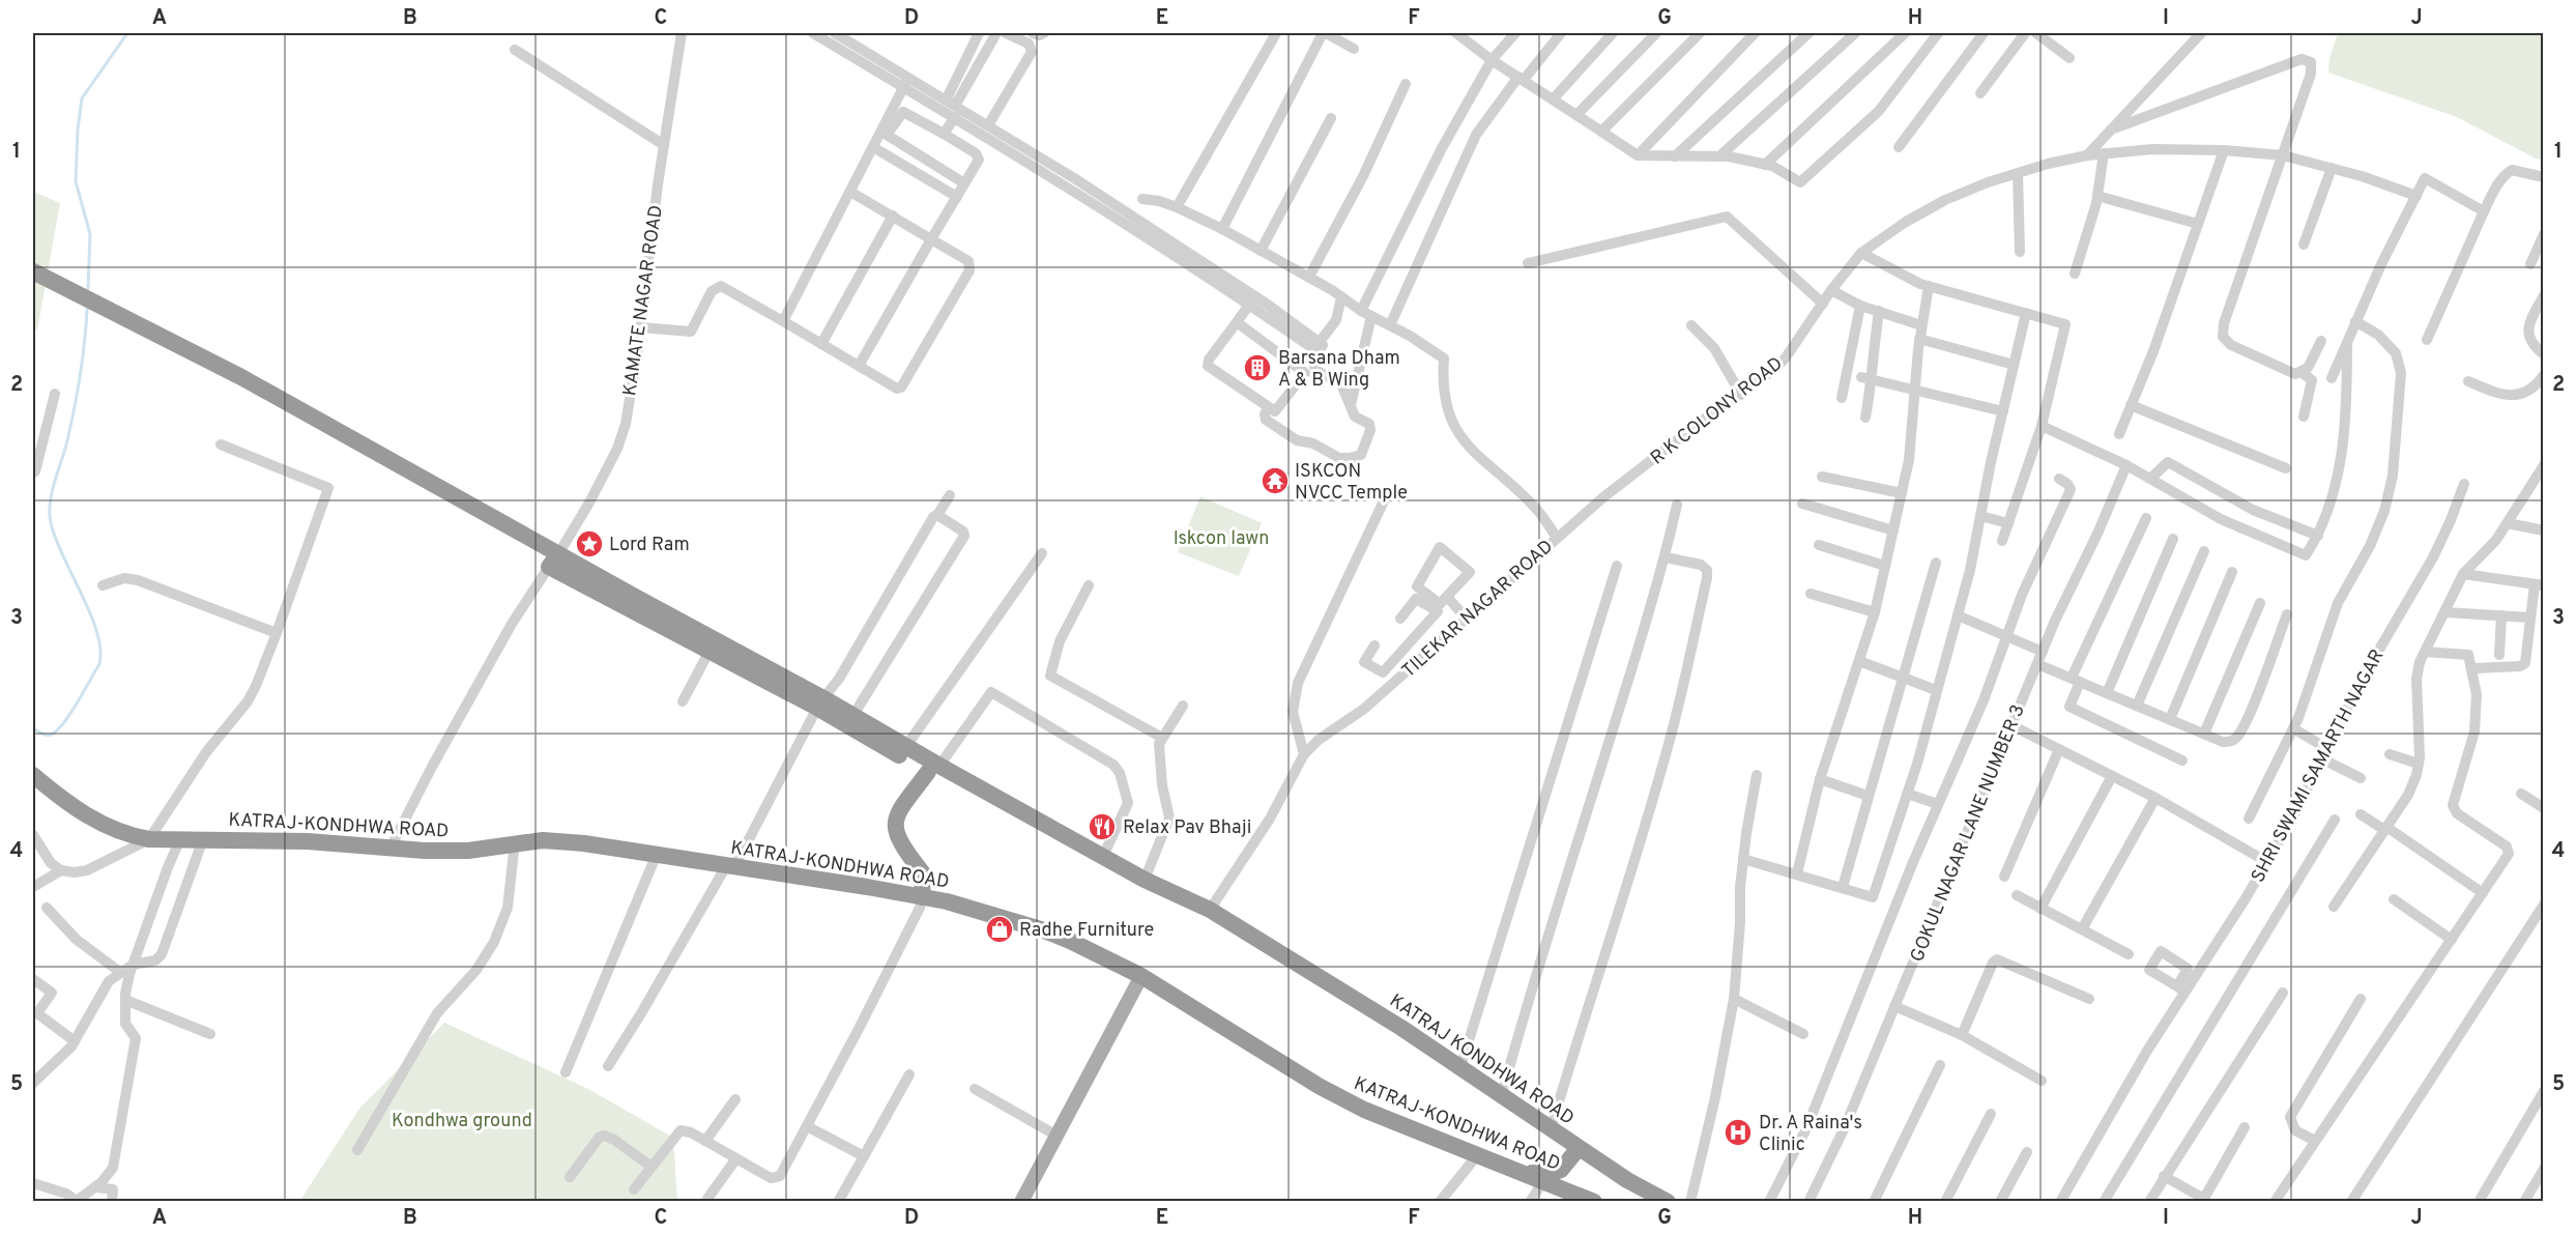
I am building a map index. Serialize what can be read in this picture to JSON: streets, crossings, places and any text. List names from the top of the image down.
{
  "streets": {
    "highway": ["KATRAJ-KONDHWA ROAD", "KATRAJ KONDHWA ROAD"],
    "street": [
      "KAMATE NAGAR ROAD",
      "R K COLONY ROAD",
      "TILEKAR NAGAR ROAD",
      "SHRI SWAMI SAMARTH NAGAR",
      "GOKUL NAGAR LANE NUMBER 3"
    ]
  },
  "crossings": [
    ["KAMATE NAGAR ROAD", "KATRAJ-KONDHWA ROAD"],
    ["R K COLONY ROAD", "TILEKAR NAGAR ROAD"],
    ["TILEKAR NAGAR ROAD", "KATRAJ KONDHWA ROAD"]
  ],
  "parks": ["Iskcon lawn", "Kondhwa ground"],
  "places": {
    "building": ["Barsana Dham A & B Wing"],
    "temple": ["ISKCON NVCC Temple"],
    "place": ["Lord Ram"],
    "restaurant": ["Relax Pav Bhaji"],
    "shop": ["Radhe Furniture"],
    "hospital": ["Dr. A Raina's Clinic"]
  },
  "grid": {
    "columns": [
      "A",
      "B",
      "C",
      "D",
      "E",
      "F",
      "G",
      "H",
      "I",
      "J"
    ],
    "rows": [
      "1",
      "2",
      "3",
      "4",
      "5"
    ]
  }
}
